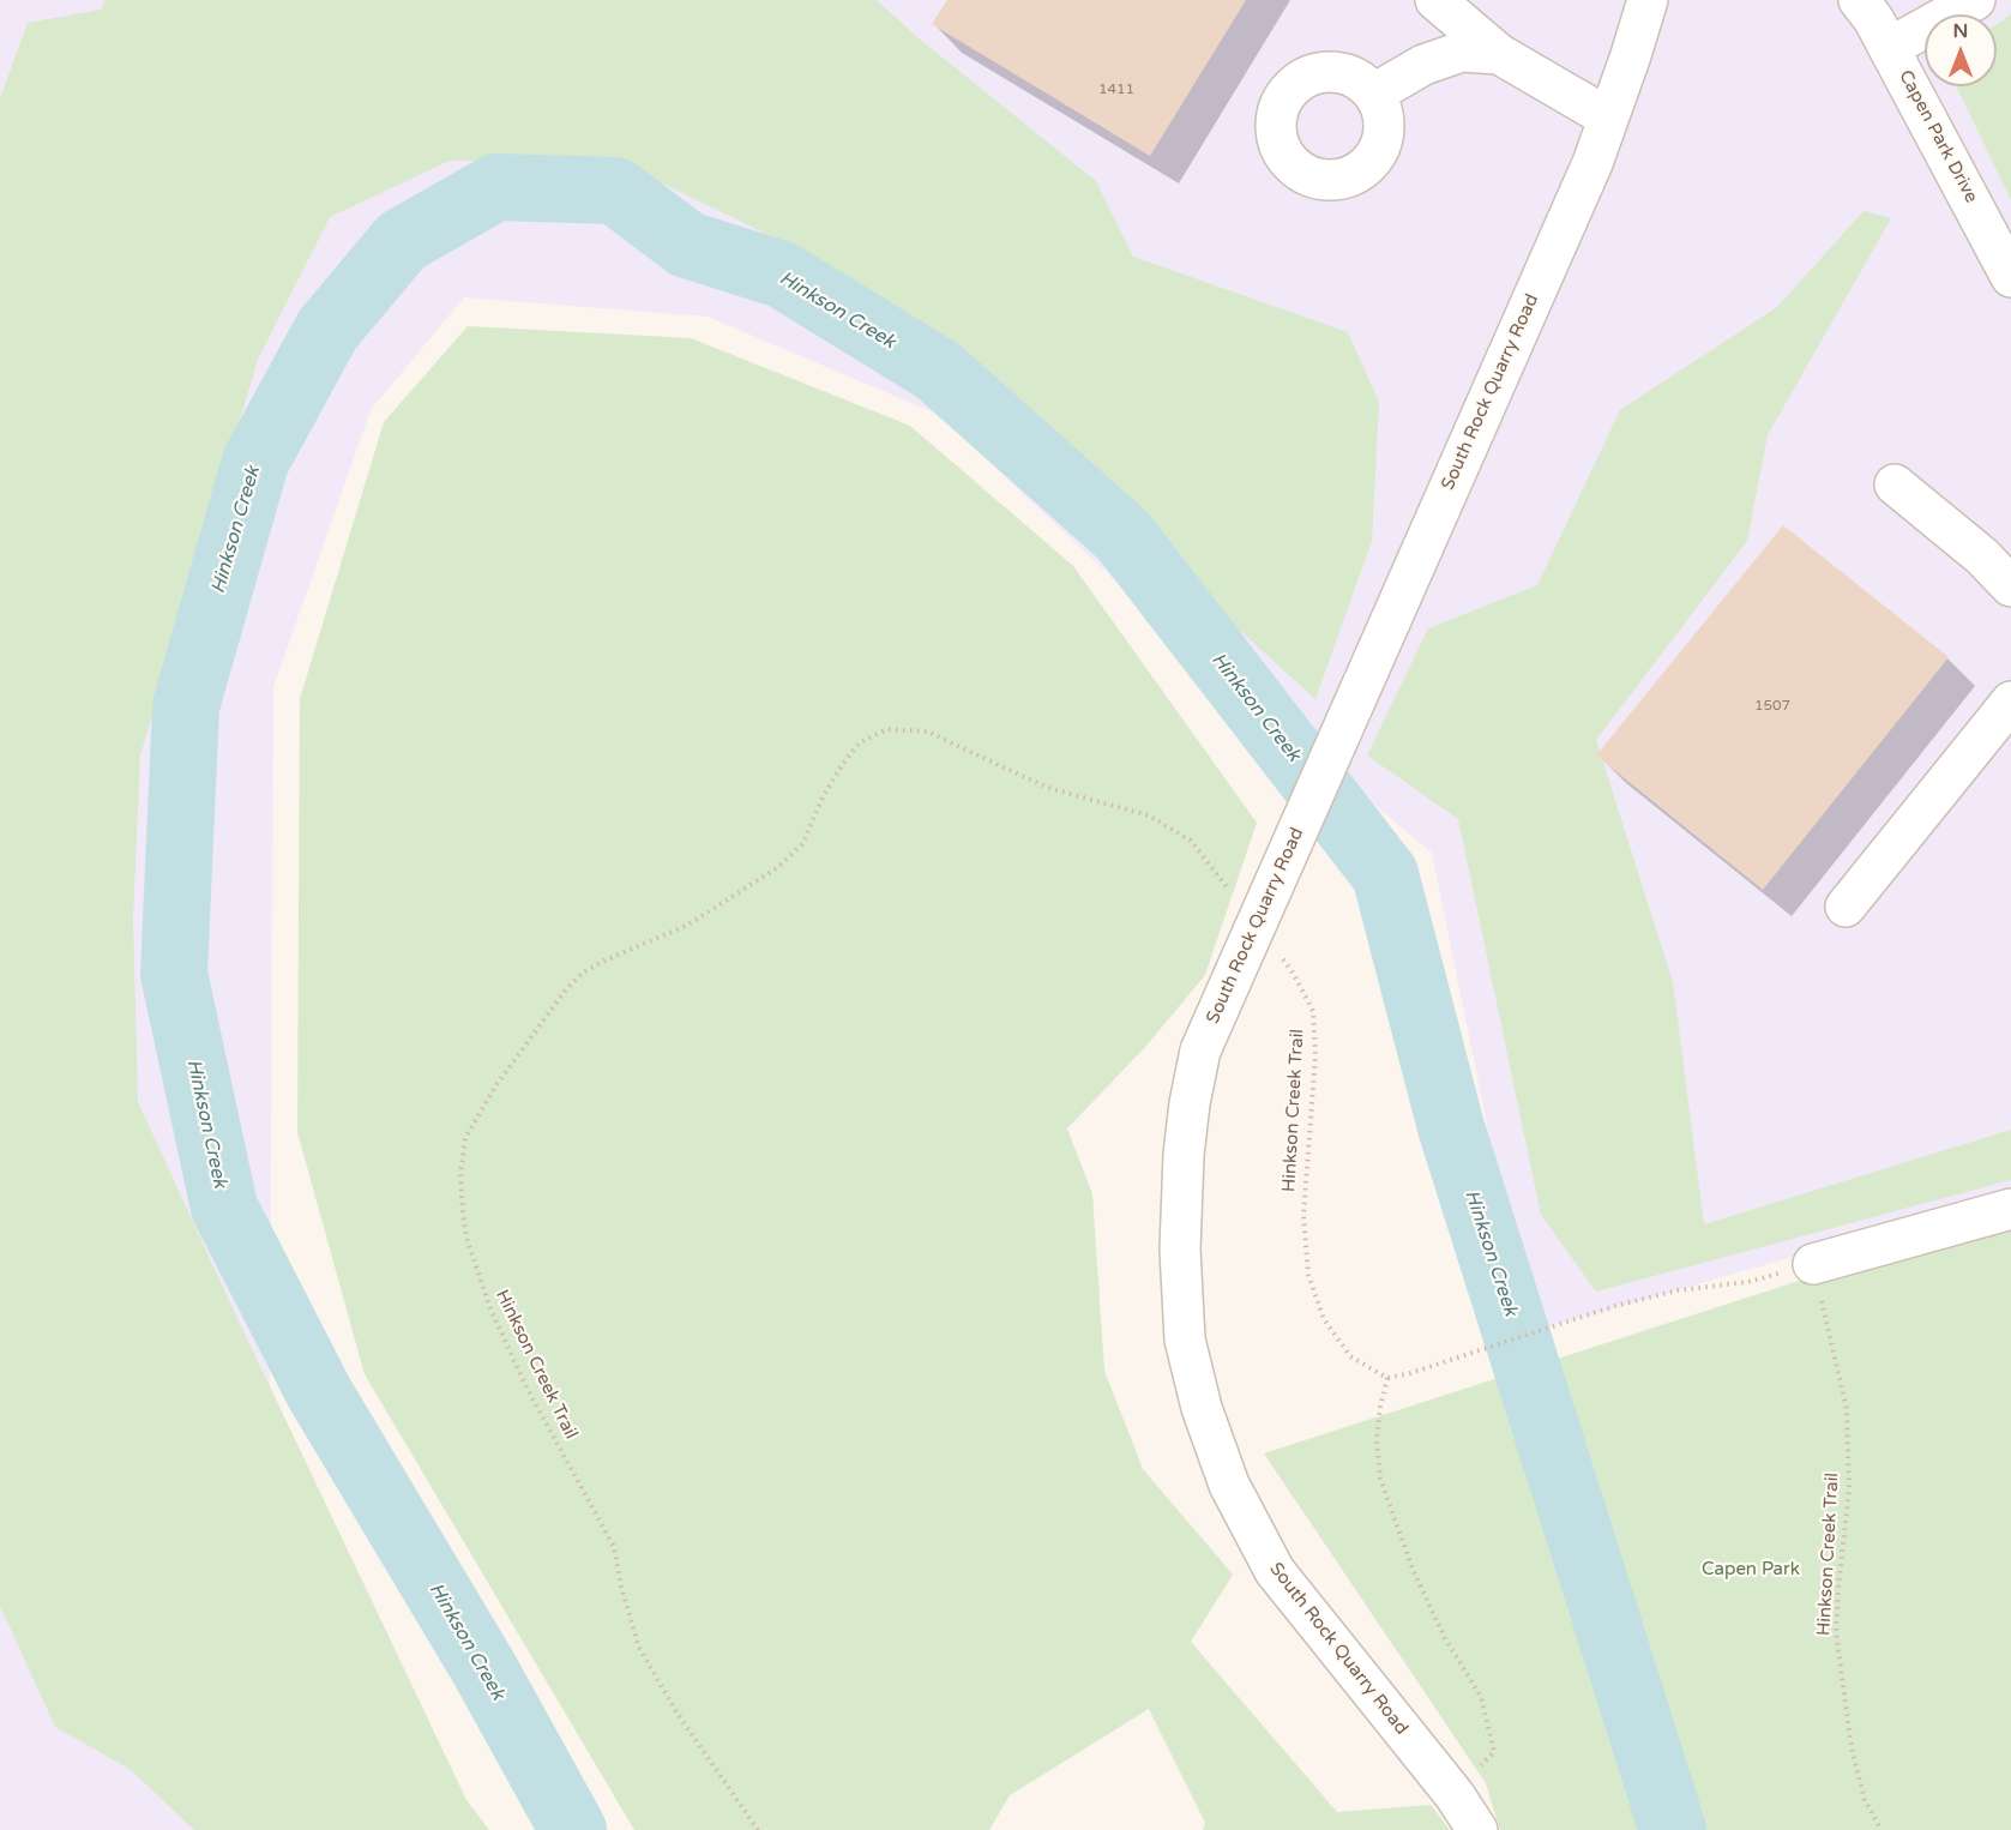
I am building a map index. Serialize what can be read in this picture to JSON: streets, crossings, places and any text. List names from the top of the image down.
{
  "streets": {
    "street": ["Capen Park Drive", "South Rock Quarry Road"],
    "path": ["Hinkson Creek Trail"]
  },
  "water": ["Hinkson Creek"],
  "parks": ["Capen Park"],
  "house_numbers": ["1411", "1507"],
  "north": "top"
}
